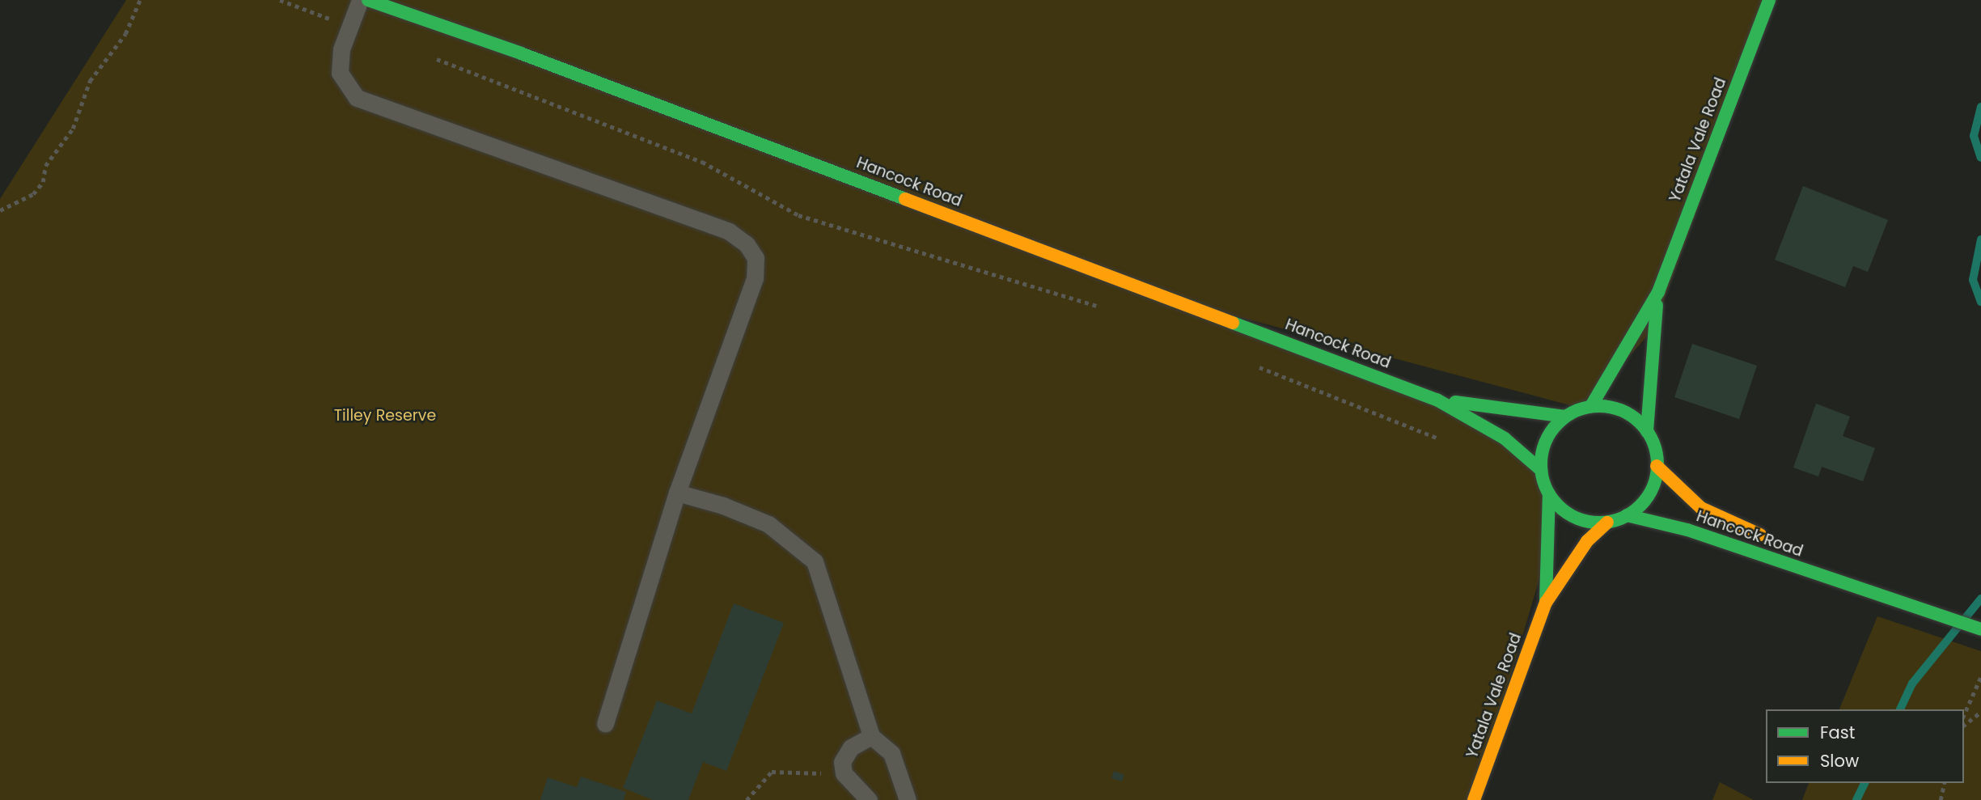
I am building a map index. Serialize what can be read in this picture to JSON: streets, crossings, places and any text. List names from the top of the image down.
{
  "streets": {
    "main road": ["Yatala Vale Road", "Hancock Road"]
  },
  "crossings": [
    ["Yatala Vale Road", "Hancock Road"]
  ],
  "parks": ["Tilley Reserve"],
  "legend": ["Fast", "Slow"]
}
